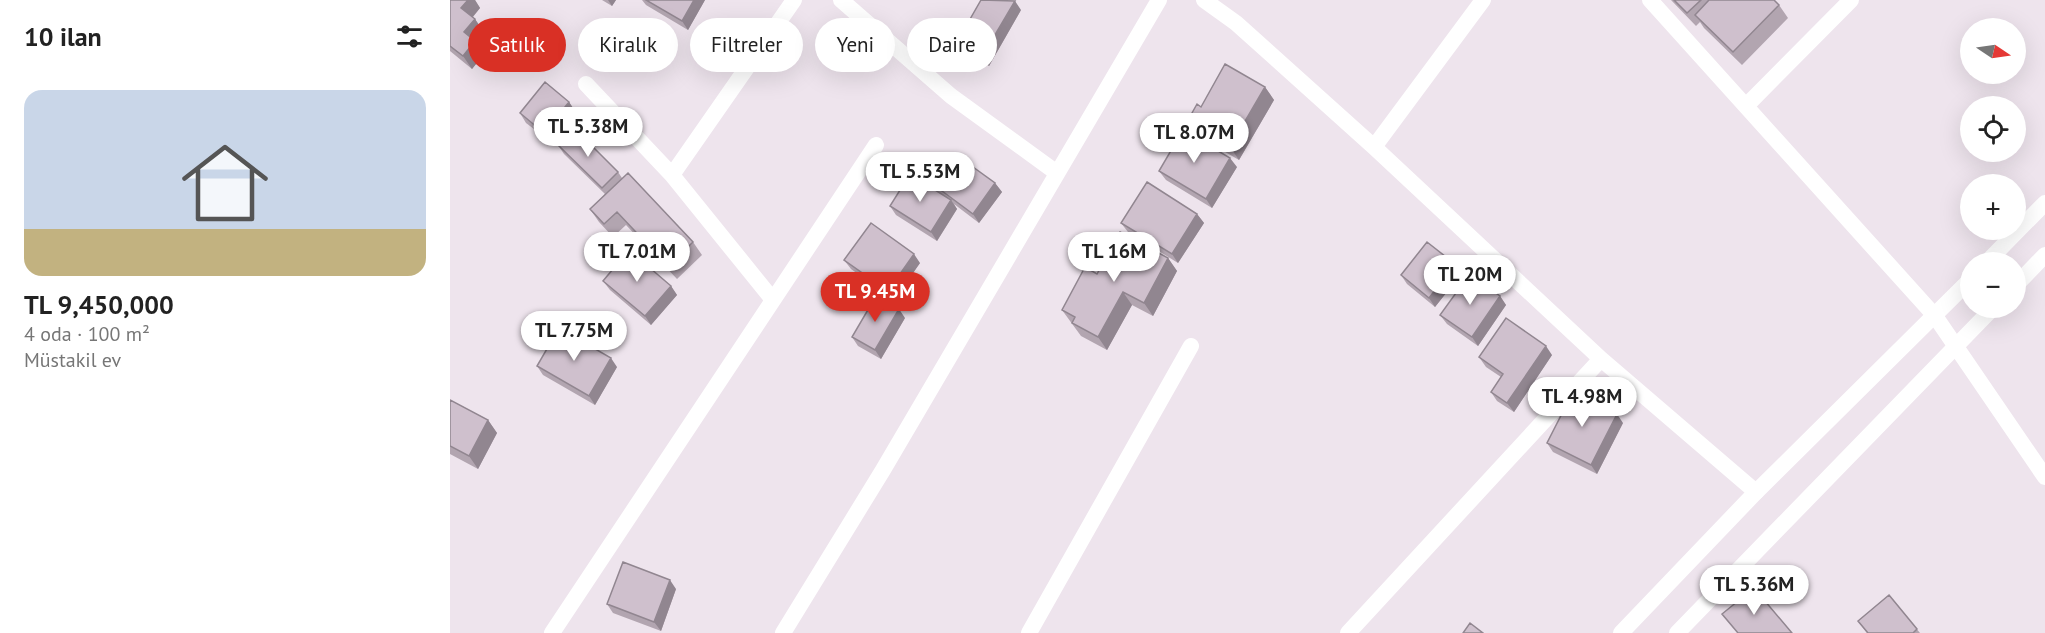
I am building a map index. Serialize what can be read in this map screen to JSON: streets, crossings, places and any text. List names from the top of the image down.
{
  "north": "right",
  "page": {
    "heading": "10 ilan",
    "map_buttons": ["+", "−"],
    "chip": [
      "Satılık",
      "Kiralık",
      "Filtreler",
      "Yeni",
      "Daire"
    ],
    "list": [
      {
        "name": "TL 9,450,000",
        "note": "4 oda · 100 m² · Müstakil ev"
      }
    ],
    "price": [
      "TL 5.38M",
      "TL 8.07M",
      "TL 5.53M",
      "TL 7.01M",
      "TL 16M",
      "TL 20M",
      "TL 9.45M",
      "TL 7.75M",
      "TL 4.98M",
      "TL 5.36M"
    ]
  }
}
